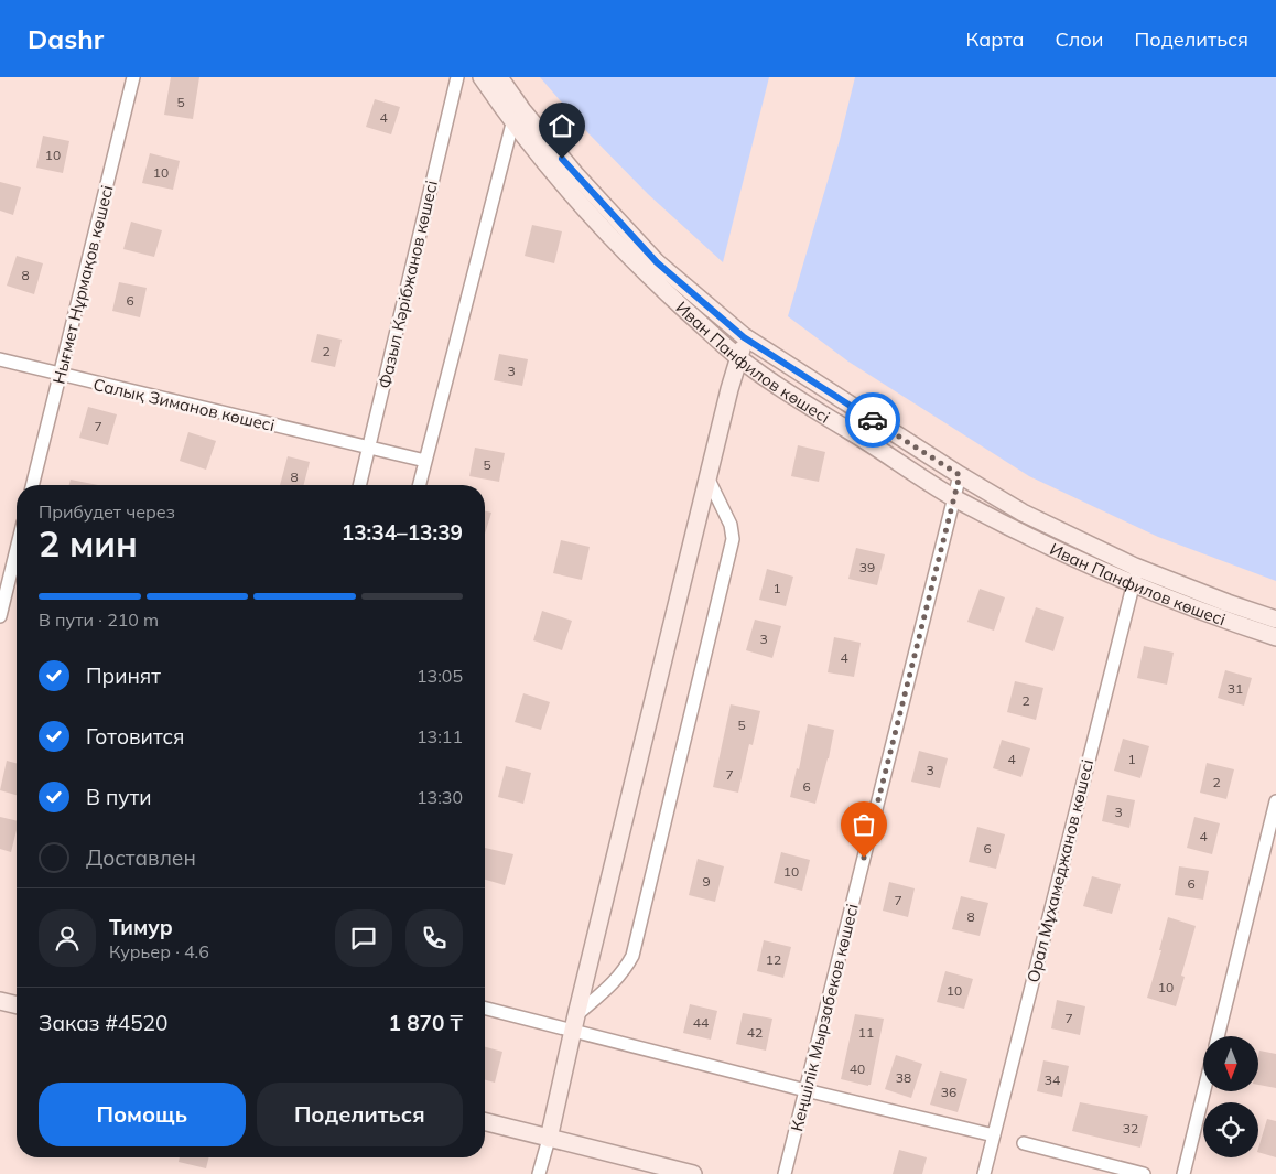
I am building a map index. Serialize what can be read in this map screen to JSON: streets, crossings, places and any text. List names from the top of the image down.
{
  "streets": {
    "street": [
      "Нығмет Нұрмақов көшесі",
      "Фазыл Кәрібжанов көшесі",
      "Иван Панфилов көшесі",
      "Салық Зиманов көшесі",
      "Орал Мұхамеджанов көшесі",
      "Кеңшілік Мырзабеков көшесі"
    ]
  },
  "crossings": [
    ["Нығмет Нұрмақов көшесі", "Салық Зиманов көшесі"],
    ["Фазыл Кәрібжанов көшесі", "Салық Зиманов көшесі"],
    ["Иван Панфилов көшесі", "Орал Мұхамеджанов көшесі"],
    ["Иван Панфилов көшесі", "Кеңшілік Мырзабеков көшесі"]
  ],
  "house_numbers": [
    "5",
    "4",
    "10",
    "10",
    "8",
    "6",
    "2",
    "3",
    "7",
    "5",
    "8",
    "39",
    "1",
    "3",
    "4",
    "31",
    "2",
    "5",
    "4",
    "1",
    "3",
    "7",
    "2",
    "6",
    "3",
    "4",
    "6",
    "10",
    "9",
    "6",
    "7",
    "8",
    "12",
    "10",
    "10",
    "7",
    "44",
    "42",
    "11",
    "40",
    "38",
    "34",
    "36",
    "32"
  ],
  "north": "bottom",
  "page": {
    "header": "Dashr",
    "nav": ["Карта", "Слои", "Поделиться"],
    "heading": ["2 мин", "Прибудет через", "13:34–13:39"],
    "panel": [
      "Тимур",
      "Курьер · 4.6",
      "Заказ #4520",
      "1 870 ₸"
    ],
    "bar": "В пути · 210 m",
    "list": [
      ["Принят", "13:05"],
      ["Готовится", "13:11"],
      ["В пути", "13:30"],
      "Доставлен"
    ],
    "buttons": ["Помощь", "Поделиться"]
  }
}
